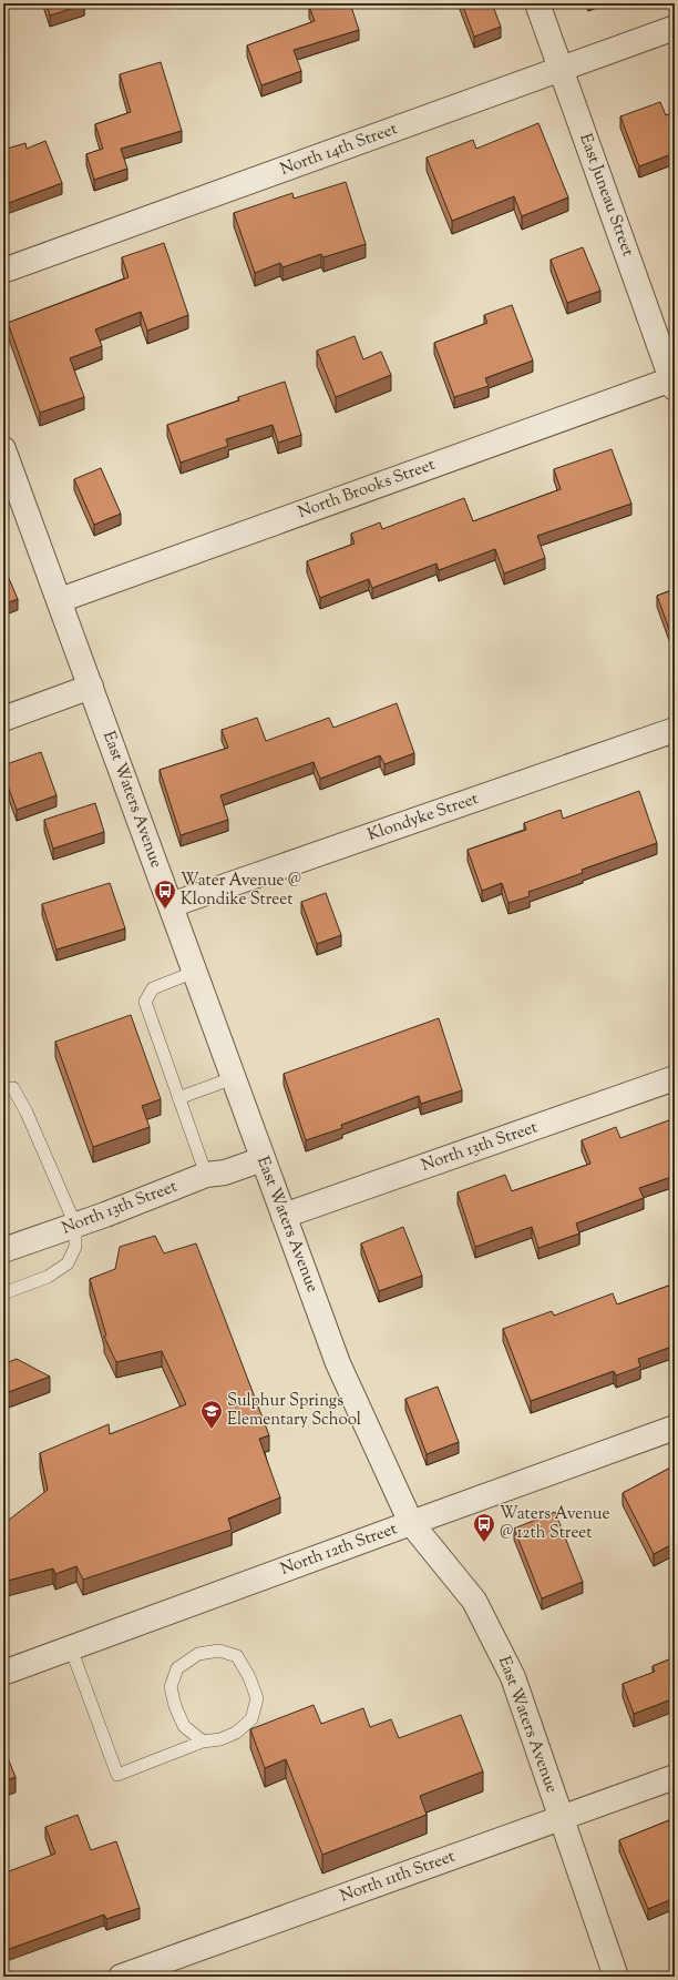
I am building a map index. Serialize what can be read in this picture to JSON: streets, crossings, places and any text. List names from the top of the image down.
{
  "streets": {
    "street": [
      "North 14th Street",
      "East Juneau Street",
      "North Brooks Street",
      "East Waters Avenue",
      "Klondyke Street",
      "North 13th Street",
      "North 12th Street",
      "North 11th Street"
    ]
  },
  "crossings": [
    ["North 14th Street", "East Juneau Street"],
    ["East Juneau Street", "North Brooks Street"],
    ["North Brooks Street", "East Waters Avenue"],
    ["East Waters Avenue", "Klondyke Street"],
    ["East Waters Avenue", "North 13th Street"],
    ["East Waters Avenue", "North 12th Street"],
    ["East Waters Avenue", "North 11th Street"]
  ],
  "places": {
    "bus stop": ["Water Avenue @ Klondike Street", "Waters Avenue @ 12th Street"],
    "school or university": ["Sulphur Springs Elementary School"]
  }
}
